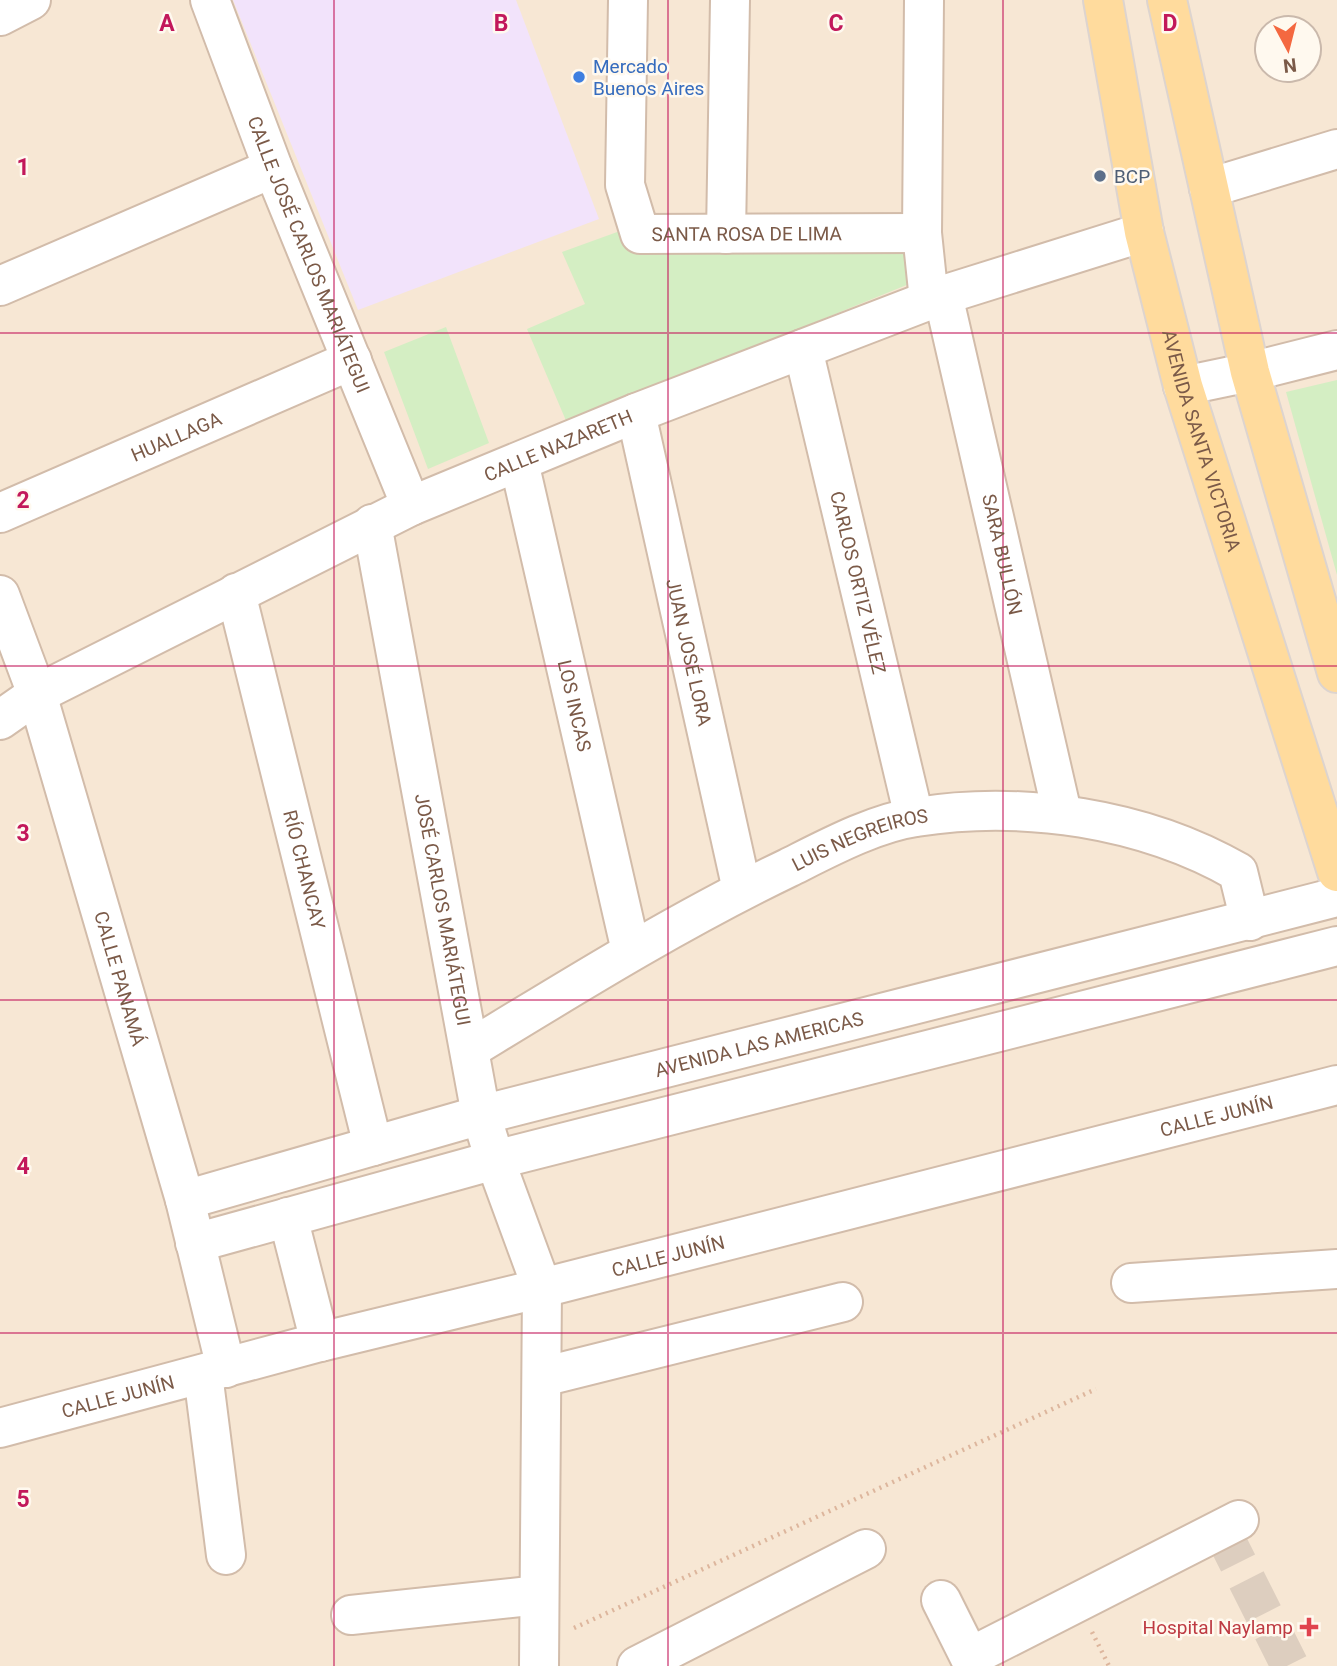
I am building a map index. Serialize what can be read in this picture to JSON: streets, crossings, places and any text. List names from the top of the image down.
{
  "streets": {
    "main road": ["AVENIDA SANTA VICTORIA"],
    "street": [
      "SANTA ROSA DE LIMA",
      "CALLE JOSÉ CARLOS MARIÁTEGUI",
      "HUALLAGA",
      "CALLE NAZARETH",
      "SARA BULLÓN",
      "CARLOS ORTIZ VÉLEZ",
      "JUAN JOSÉ LORA",
      "LOS INCAS",
      "LUIS NEGREIROS",
      "RÍO CHANCAY",
      "JOSÉ CARLOS MARIÁTEGUI",
      "CALLE PANAMÁ",
      "AVENIDA LAS AMERICAS",
      "CALLE JUNÍN"
    ]
  },
  "crossings": [
    ["SANTA ROSA DE LIMA", "SARA BULLÓN"],
    ["CALLE JOSÉ CARLOS MARIÁTEGUI", "HUALLAGA"],
    ["CALLE JOSÉ CARLOS MARIÁTEGUI", "CALLE NAZARETH"],
    ["AVENIDA SANTA VICTORIA", "CALLE NAZARETH"],
    ["CALLE NAZARETH", "SARA BULLÓN"],
    ["CALLE NAZARETH", "CARLOS ORTIZ VÉLEZ"],
    ["CALLE NAZARETH", "JUAN JOSÉ LORA"],
    ["CALLE NAZARETH", "LOS INCAS"],
    ["CALLE NAZARETH", "RÍO CHANCAY"],
    ["CALLE NAZARETH", "JOSÉ CARLOS MARIÁTEGUI"],
    ["CALLE NAZARETH", "CALLE PANAMÁ"],
    ["SARA BULLÓN", "LUIS NEGREIROS"],
    ["CARLOS ORTIZ VÉLEZ", "LUIS NEGREIROS"],
    ["JUAN JOSÉ LORA", "LUIS NEGREIROS"],
    ["LOS INCAS", "LUIS NEGREIROS"],
    ["LUIS NEGREIROS", "JOSÉ CARLOS MARIÁTEGUI"],
    ["LUIS NEGREIROS", "AVENIDA LAS AMERICAS"],
    ["RÍO CHANCAY", "AVENIDA LAS AMERICAS"],
    ["JOSÉ CARLOS MARIÁTEGUI", "AVENIDA LAS AMERICAS"],
    ["JOSÉ CARLOS MARIÁTEGUI", "CALLE JUNÍN"],
    ["CALLE PANAMÁ", "AVENIDA LAS AMERICAS"],
    ["CALLE PANAMÁ", "CALLE JUNÍN"]
  ],
  "places": {
    "other": ["Mercado Buenos Aires", "BCP"],
    "health": ["Hospital Naylamp"]
  },
  "north": "bottom",
  "grid": {
    "columns": [
      "A",
      "B",
      "C",
      "D"
    ],
    "rows": [
      "1",
      "2",
      "3",
      "4",
      "5"
    ]
  }
}
